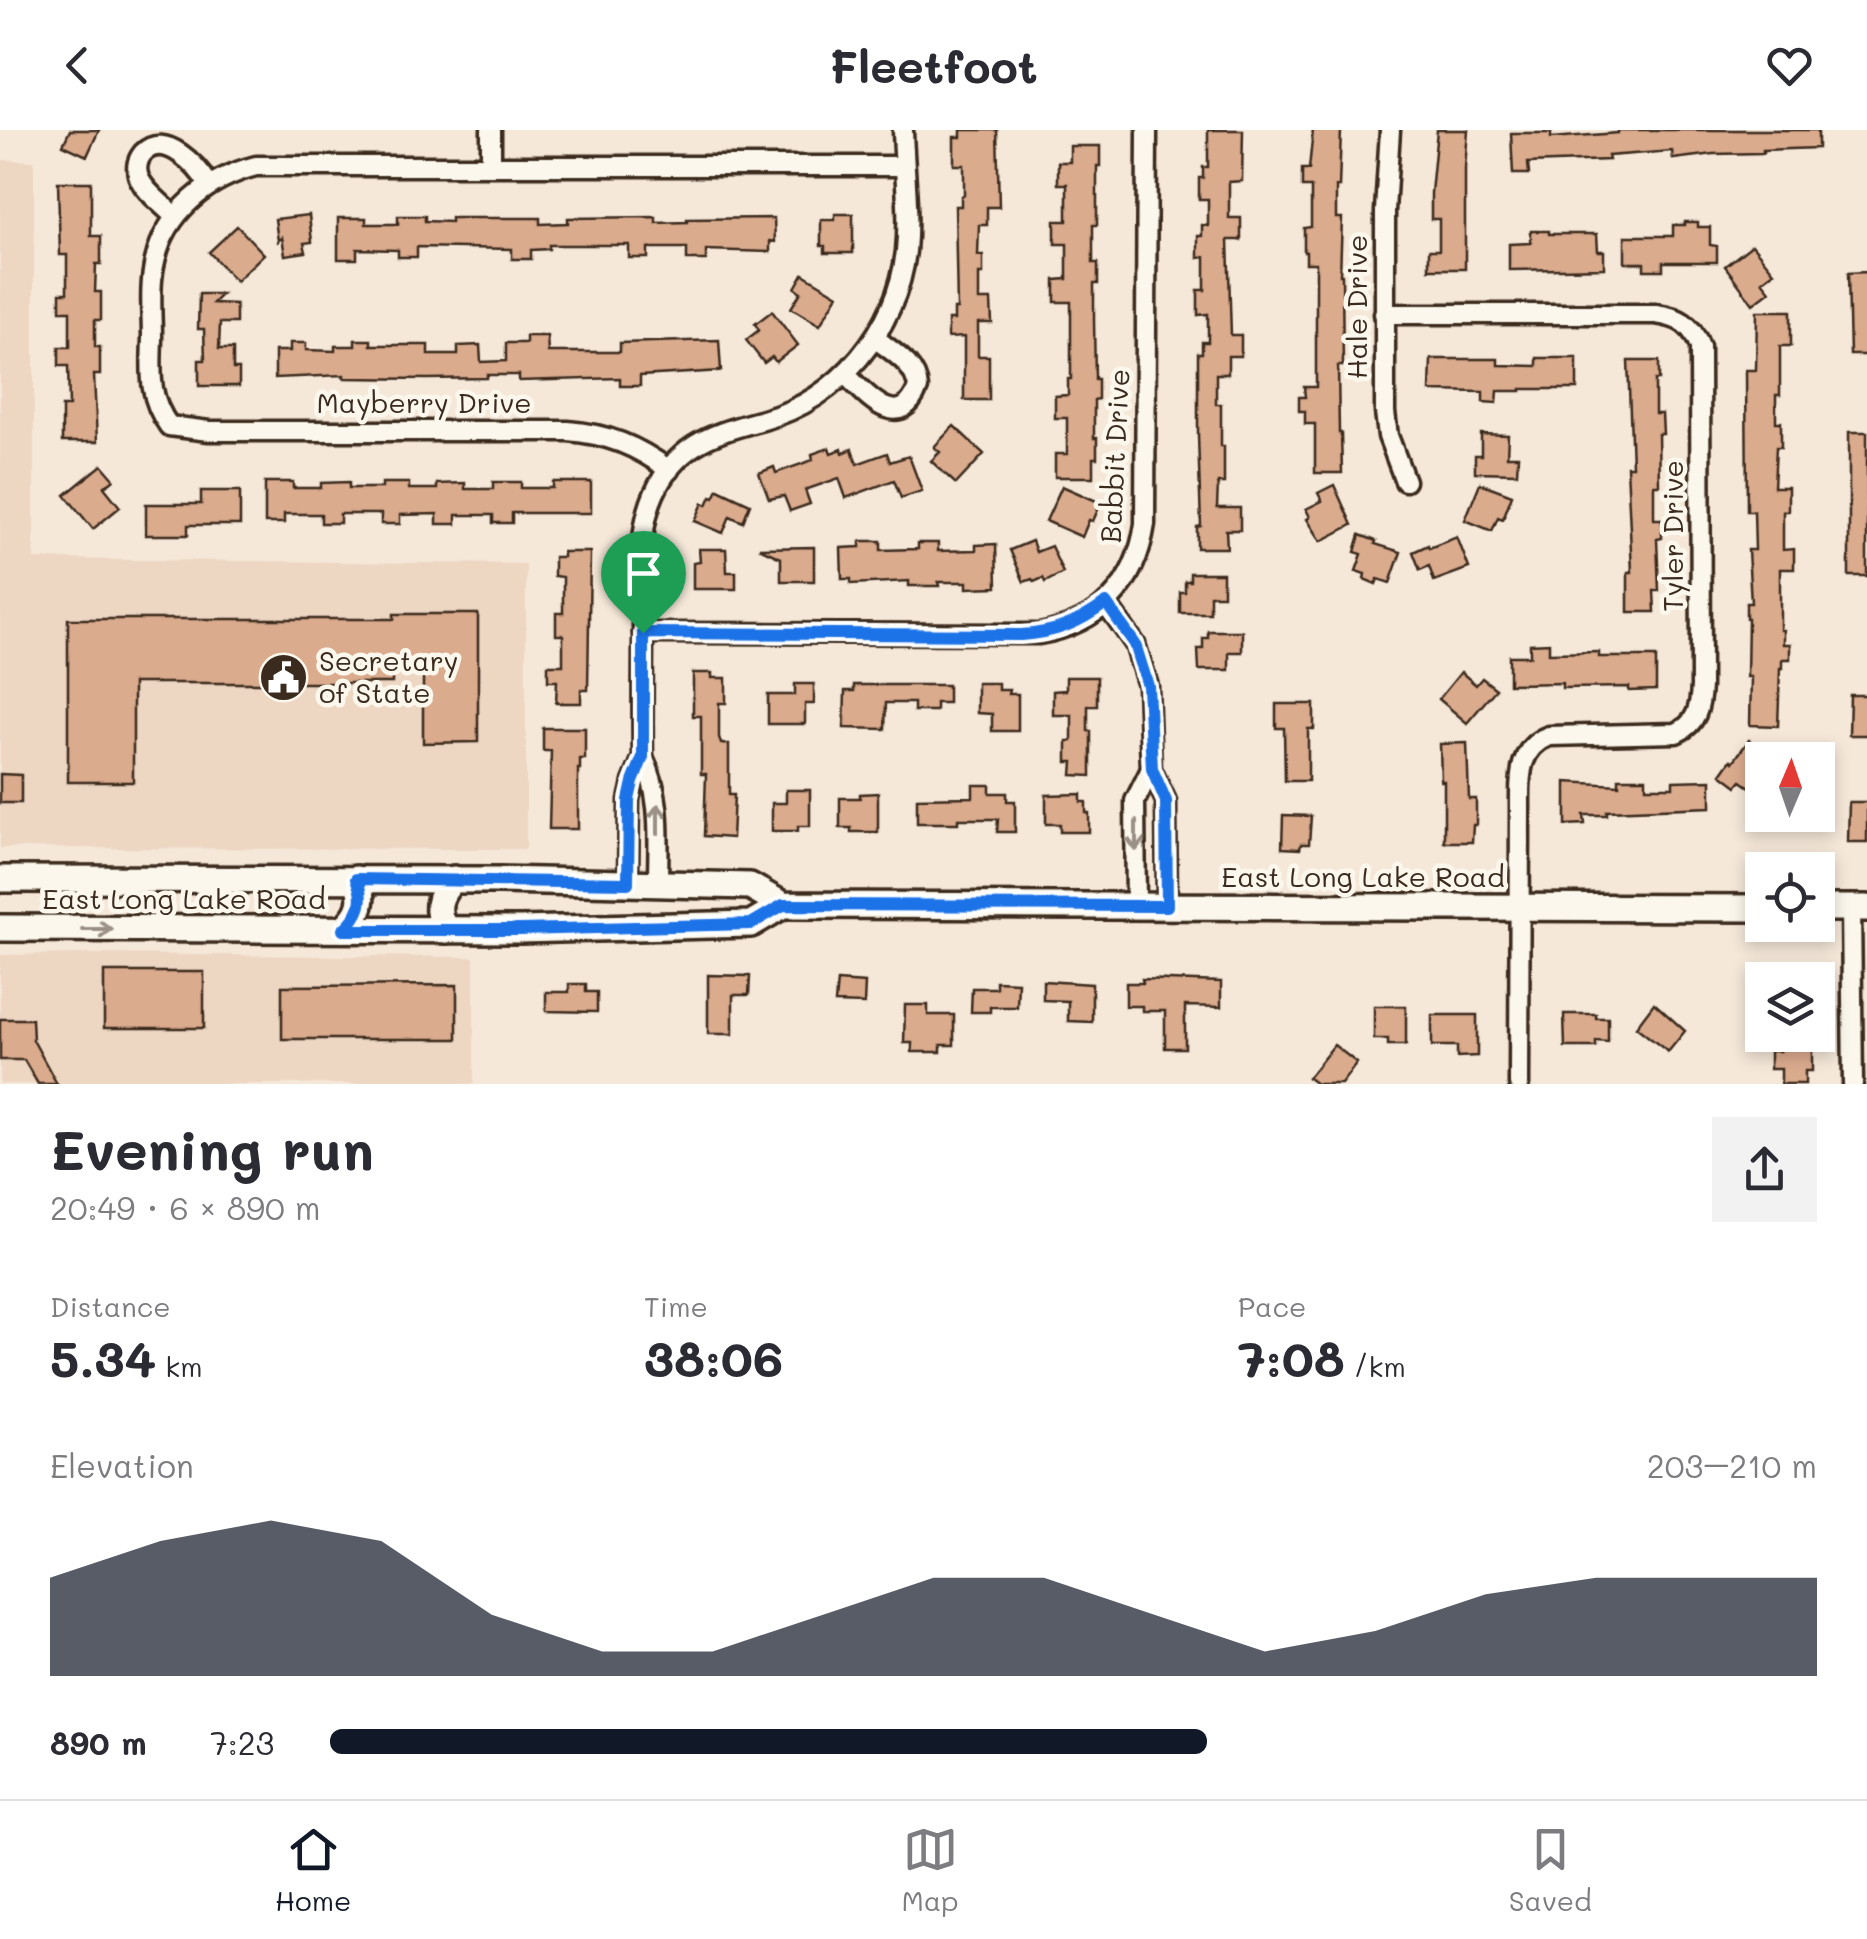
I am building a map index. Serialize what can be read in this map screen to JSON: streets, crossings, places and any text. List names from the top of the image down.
{
  "streets": {
    "main road": ["East Long Lake Road"],
    "street": [
      "Hale Drive",
      "Mayberry Drive",
      "Babbit Drive",
      "Tyler Drive"
    ]
  },
  "crossings": [
    ["Hale Drive", "Tyler Drive"],
    ["Tyler Drive", "East Long Lake Road"]
  ],
  "places": {
    "public building": ["Secretary of State"]
  },
  "north": "top",
  "page": {
    "header": "Fleetfoot",
    "heading": ["Evening run", "20:49 · 6 × 890 m"],
    "stats": [
      ["Distance", "5.34 km"],
      ["Time", "38:06"],
      ["Pace", "7:08 /km"]
    ],
    "chart": ["Elevation", "203–210 m"],
    "list": [
      {
        "name": "890 m",
        "note": "7:23"
      }
    ],
    "tabs": ["Home", "Map", "Saved"]
  }
}
